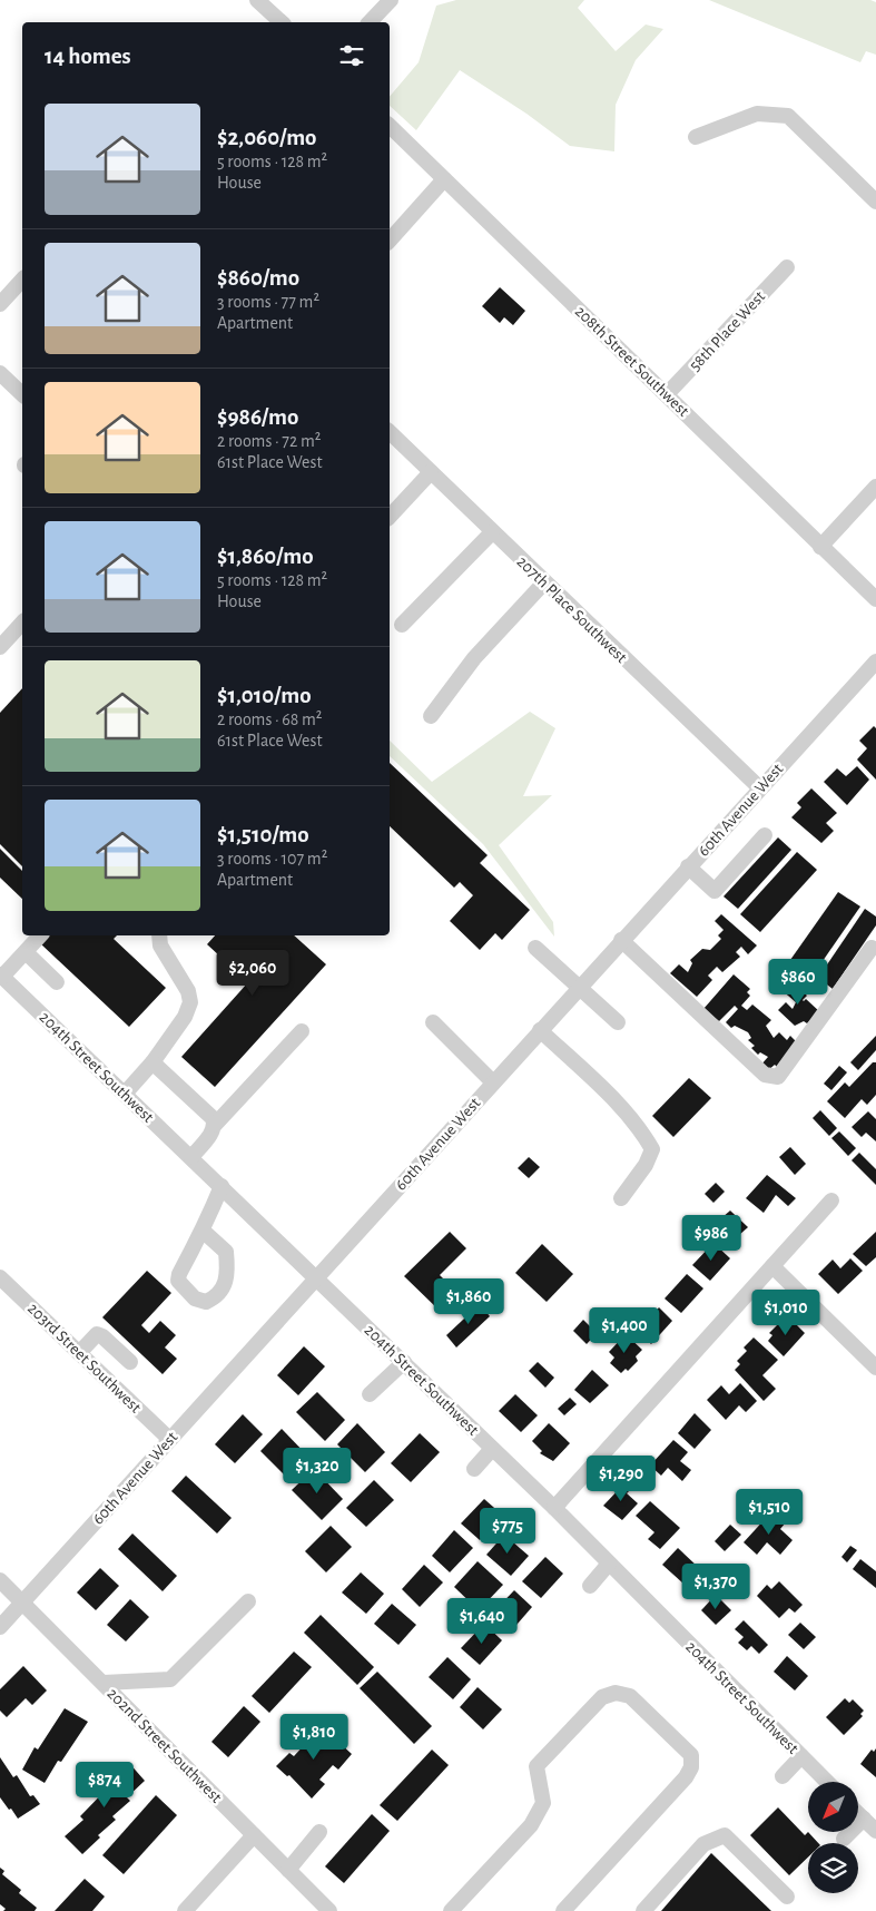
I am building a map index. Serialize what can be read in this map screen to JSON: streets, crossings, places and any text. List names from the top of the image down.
{
  "streets": {
    "street": [
      "58th Place West",
      "208th Street Southwest",
      "207th Place Southwest",
      "60th Avenue West",
      "204th Street Southwest",
      "203rd Street Southwest",
      "202nd Street Southwest"
    ]
  },
  "crossings": [
    ["58th Place West", "208th Street Southwest"],
    ["207th Place Southwest", "60th Avenue West"],
    ["60th Avenue West", "204th Street Southwest"],
    ["60th Avenue West", "203rd Street Southwest"],
    ["60th Avenue West", "202nd Street Southwest"]
  ],
  "north": "bottom left",
  "page": {
    "heading": "14 homes",
    "list": [
      {
        "name": "$2,060/mo",
        "note": "5 rooms · 128 m² · House"
      },
      {
        "name": "$860/mo",
        "note": "3 rooms · 77 m² · Apartment"
      },
      {
        "name": "$986/mo",
        "note": "2 rooms · 72 m² · 61st Place West"
      },
      {
        "name": "$1,860/mo",
        "note": "5 rooms · 128 m² · House"
      },
      {
        "name": "$1,010/mo",
        "note": "2 rooms · 68 m² · 61st Place West"
      },
      {
        "name": "$1,510/mo",
        "note": "3 rooms · 107 m² · Apartment"
      }
    ],
    "price": [
      "$2,060",
      "$860",
      "$986",
      "$1,860",
      "$1,010",
      "$1,400",
      "$1,320",
      "$1,290",
      "$1,510",
      "$775",
      "$1,370",
      "$1,640",
      "$1,810",
      "$874"
    ]
  }
}
